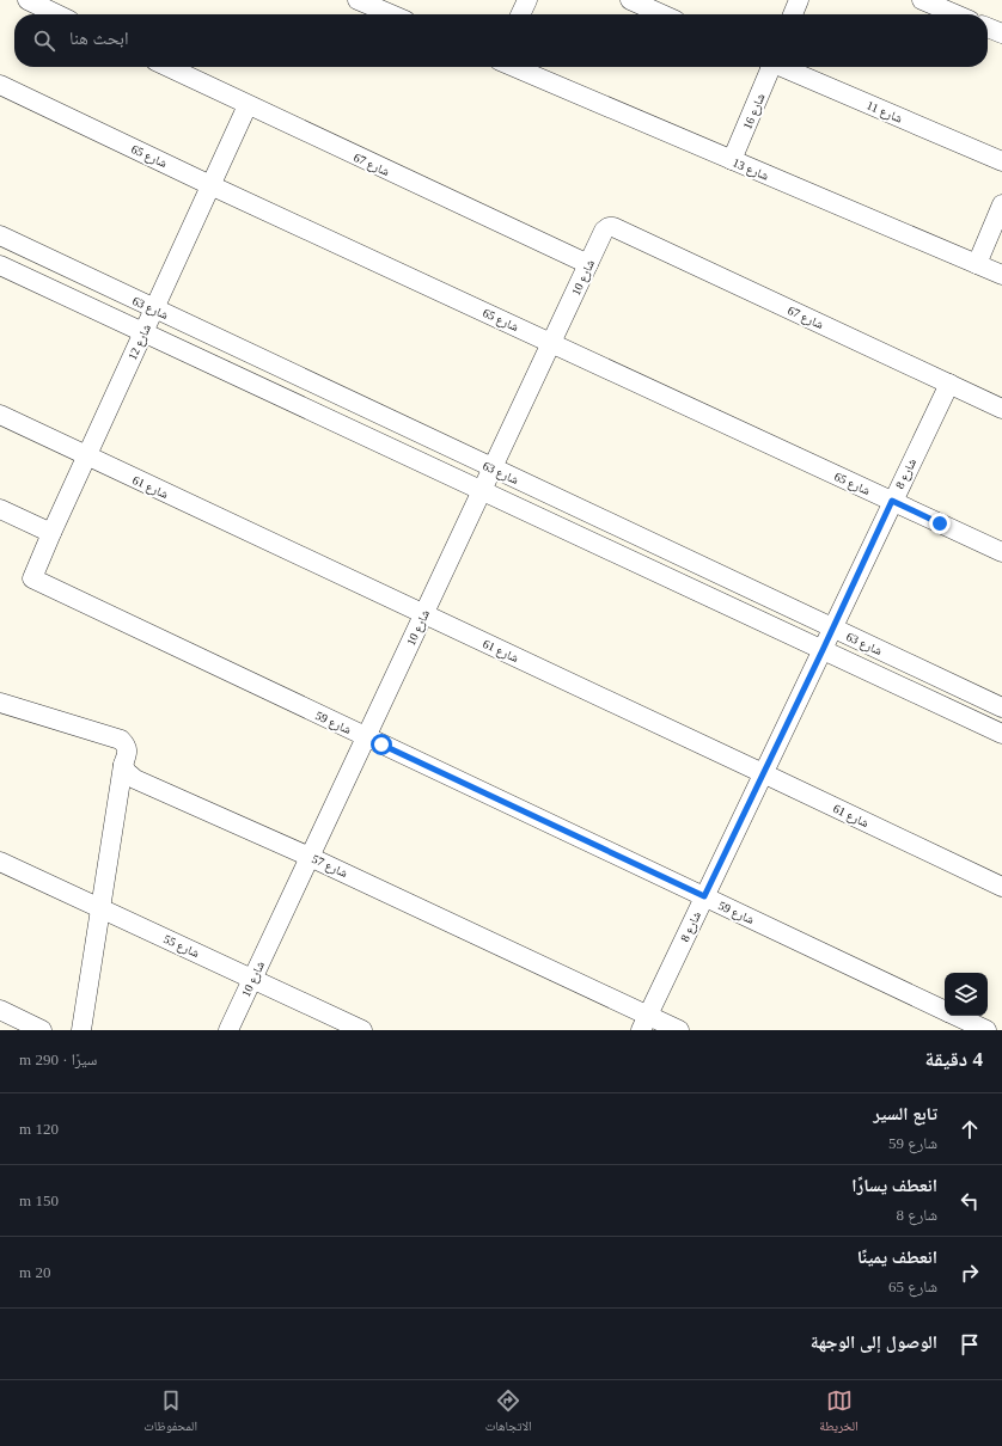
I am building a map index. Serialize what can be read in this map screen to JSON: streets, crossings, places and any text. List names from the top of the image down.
{
  "streets": {
    "street": [
      "شارع 16",
      "شارع 11",
      "شارع 65",
      "شارع 67",
      "شارع 13",
      "شارع 10",
      "شارع 63",
      "شارع 12",
      "شارع 8",
      "شارع 61",
      "شارع 59",
      "شارع 57",
      "شارع 55"
    ]
  },
  "crossings": [
    ["شارع 16", "شارع 13"],
    ["شارع 65", "شارع 10"],
    ["شارع 65", "شارع 12"],
    ["شارع 65", "شارع 8"],
    ["شارع 67", "شارع 10"],
    ["شارع 67", "شارع 12"],
    ["شارع 67", "شارع 8"],
    ["شارع 10", "شارع 63"],
    ["شارع 10", "شارع 61"],
    ["شارع 10", "شارع 59"],
    ["شارع 10", "شارع 57"],
    ["شارع 10", "شارع 55"],
    ["شارع 63", "شارع 12"],
    ["شارع 63", "شارع 8"],
    ["شارع 12", "شارع 61"],
    ["شارع 12", "شارع 59"],
    ["شارع 8", "شارع 61"],
    ["شارع 8", "شارع 59"],
    ["شارع 8", "شارع 57"]
  ],
  "page": {
    "search": "ابحث هنا",
    "heading": ["4 دقيقة", "سيرًا · 290 m"],
    "list": [
      ["تابع السير", "شارع 59", "120 m"],
      ["انعطف يسارًا", "شارع 8", "150 m"],
      ["انعطف يمينًا", "شارع 65", "20 m"],
      "الوصول إلى الوجهة"
    ],
    "nav": ["الخريطة", "الاتجاهات", "المحفوظات"]
  }
}
